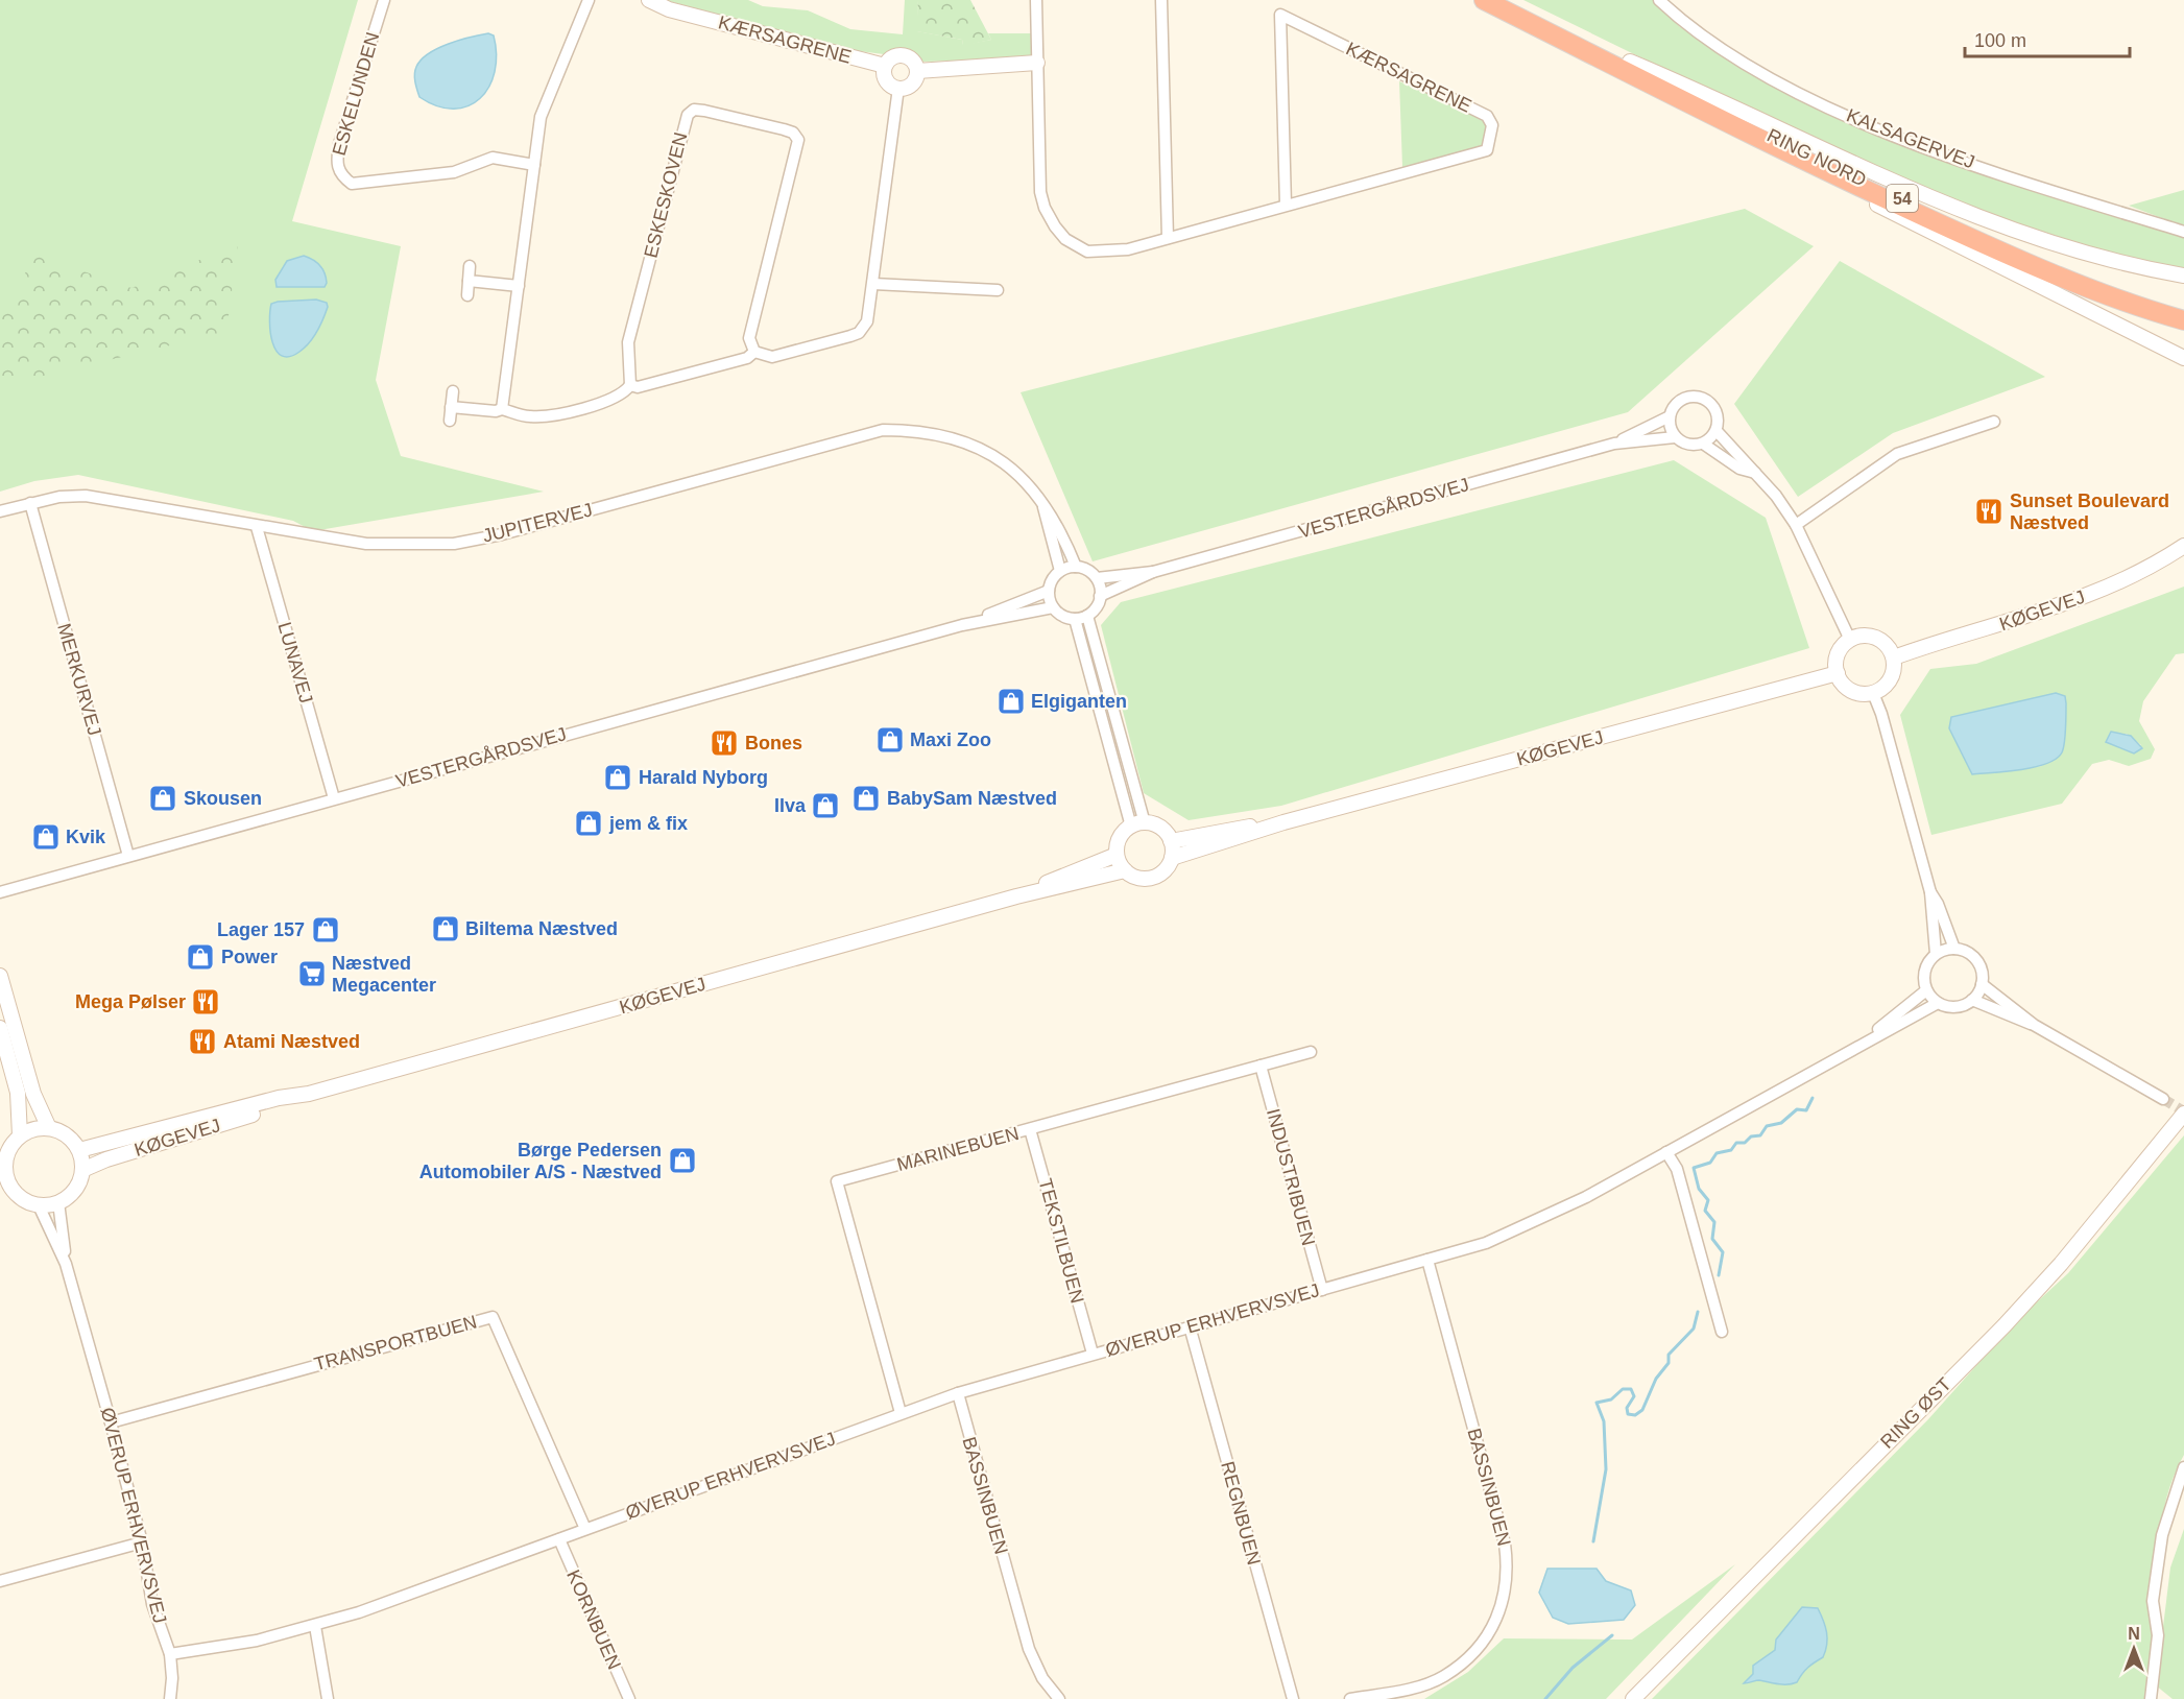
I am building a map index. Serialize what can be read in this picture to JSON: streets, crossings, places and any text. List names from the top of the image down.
{
  "streets": {
    "highway": ["RING NORD", "54"],
    "street": [
      "KÆRSAGRENE",
      "ESKELUNDEN",
      "KALSAGERVEJ",
      "ESKESKOVEN",
      "VESTERGÅRDSVEJ",
      "JUPITERVEJ",
      "KØGEVEJ",
      "LUNAVEJ",
      "MERKURVEJ",
      "MARINEBUEN",
      "INDUSTRIBUEN",
      "TEKSTILBUEN",
      "ØVERUP ERHVERVSVEJ",
      "TRANSPORTBUEN",
      "RING ØST",
      "BASSINBUEN",
      "REGNBUEN",
      "KORNBUEN"
    ]
  },
  "crossings": [
    ["RING NORD", "54"],
    ["VESTERGÅRDSVEJ", "JUPITERVEJ"],
    ["VESTERGÅRDSVEJ", "LUNAVEJ"],
    ["VESTERGÅRDSVEJ", "MERKURVEJ"],
    ["JUPITERVEJ", "LUNAVEJ"],
    ["JUPITERVEJ", "MERKURVEJ"],
    ["KØGEVEJ", "ØVERUP ERHVERVSVEJ"],
    ["MARINEBUEN", "INDUSTRIBUEN"],
    ["MARINEBUEN", "TEKSTILBUEN"],
    ["MARINEBUEN", "ØVERUP ERHVERVSVEJ"],
    ["INDUSTRIBUEN", "ØVERUP ERHVERVSVEJ"],
    ["TEKSTILBUEN", "ØVERUP ERHVERVSVEJ"],
    ["ØVERUP ERHVERVSVEJ", "TRANSPORTBUEN"],
    ["ØVERUP ERHVERVSVEJ", "BASSINBUEN"],
    ["ØVERUP ERHVERVSVEJ", "REGNBUEN"],
    ["ØVERUP ERHVERVSVEJ", "KORNBUEN"]
  ],
  "places": {
    "restaurant": [
      "Sunset Boulevard Næstved",
      "Bones",
      "Mega Pølser",
      "Atami Næstved"
    ],
    "shop": [
      "Elgiganten",
      "Maxi Zoo",
      "Harald Nyborg",
      "Skousen",
      "BabySam Næstved",
      "Ilva",
      "jem & fix",
      "Kvik",
      "Biltema Næstved",
      "Lager 157",
      "Power",
      "Børge Pedersen Automobiler A/S - Næstved"
    ],
    "supermarket": ["Næstved Megacenter"]
  },
  "scale_bar": "100 m",
  "north": "top"
}
